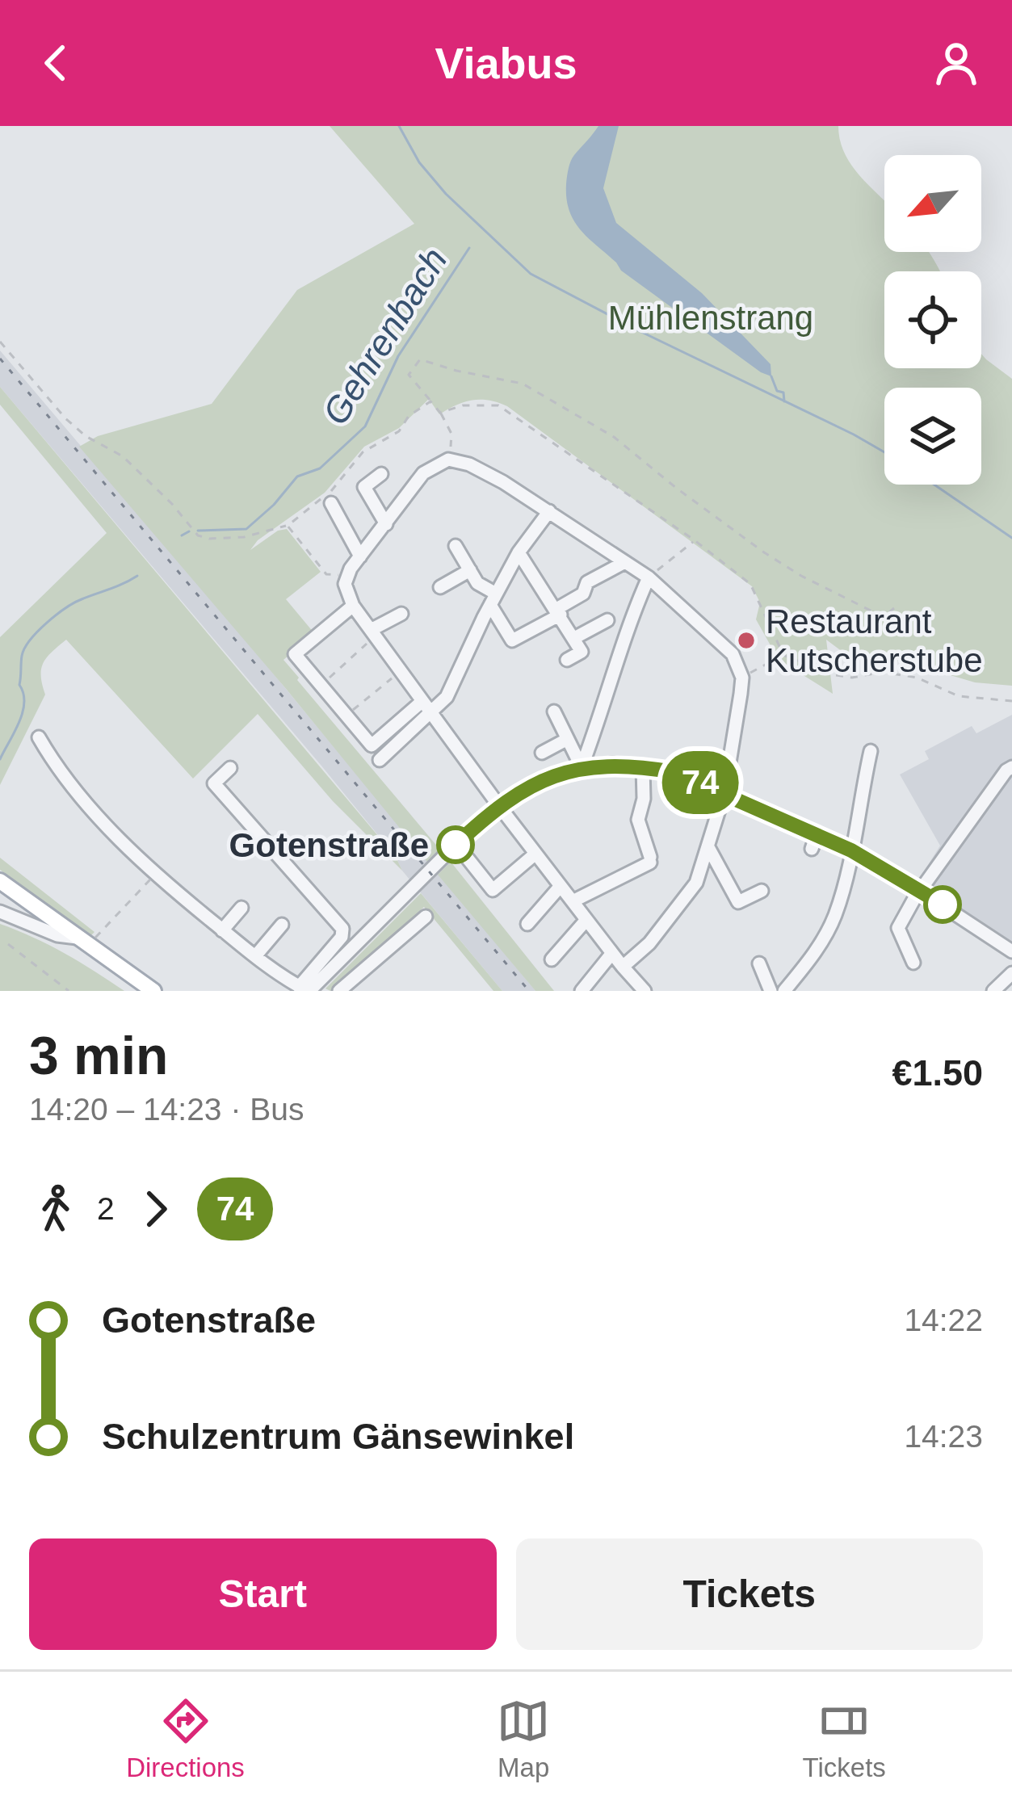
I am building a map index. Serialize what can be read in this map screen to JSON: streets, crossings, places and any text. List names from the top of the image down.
{
  "water": ["Gehrenbach"],
  "parks": ["Mühlenstrang"],
  "places": ["Restaurant Kutscherstube", "Gotenstraße"],
  "lines": ["bus line 74"],
  "north": "bottom left",
  "page": {
    "header": "Viabus",
    "on_map": "74",
    "heading": ["3 min", "14:20 – 14:23 · Bus", "€1.50"],
    "legs": ["2", "74"],
    "list": [
      {
        "name": "Gotenstraße",
        "value": "14:22"
      },
      {
        "name": "Schulzentrum Gänsewinkel",
        "value": "14:23"
      }
    ],
    "buttons": ["Start", "Tickets"],
    "tabs": ["Directions", "Map", "Tickets"]
  }
}
